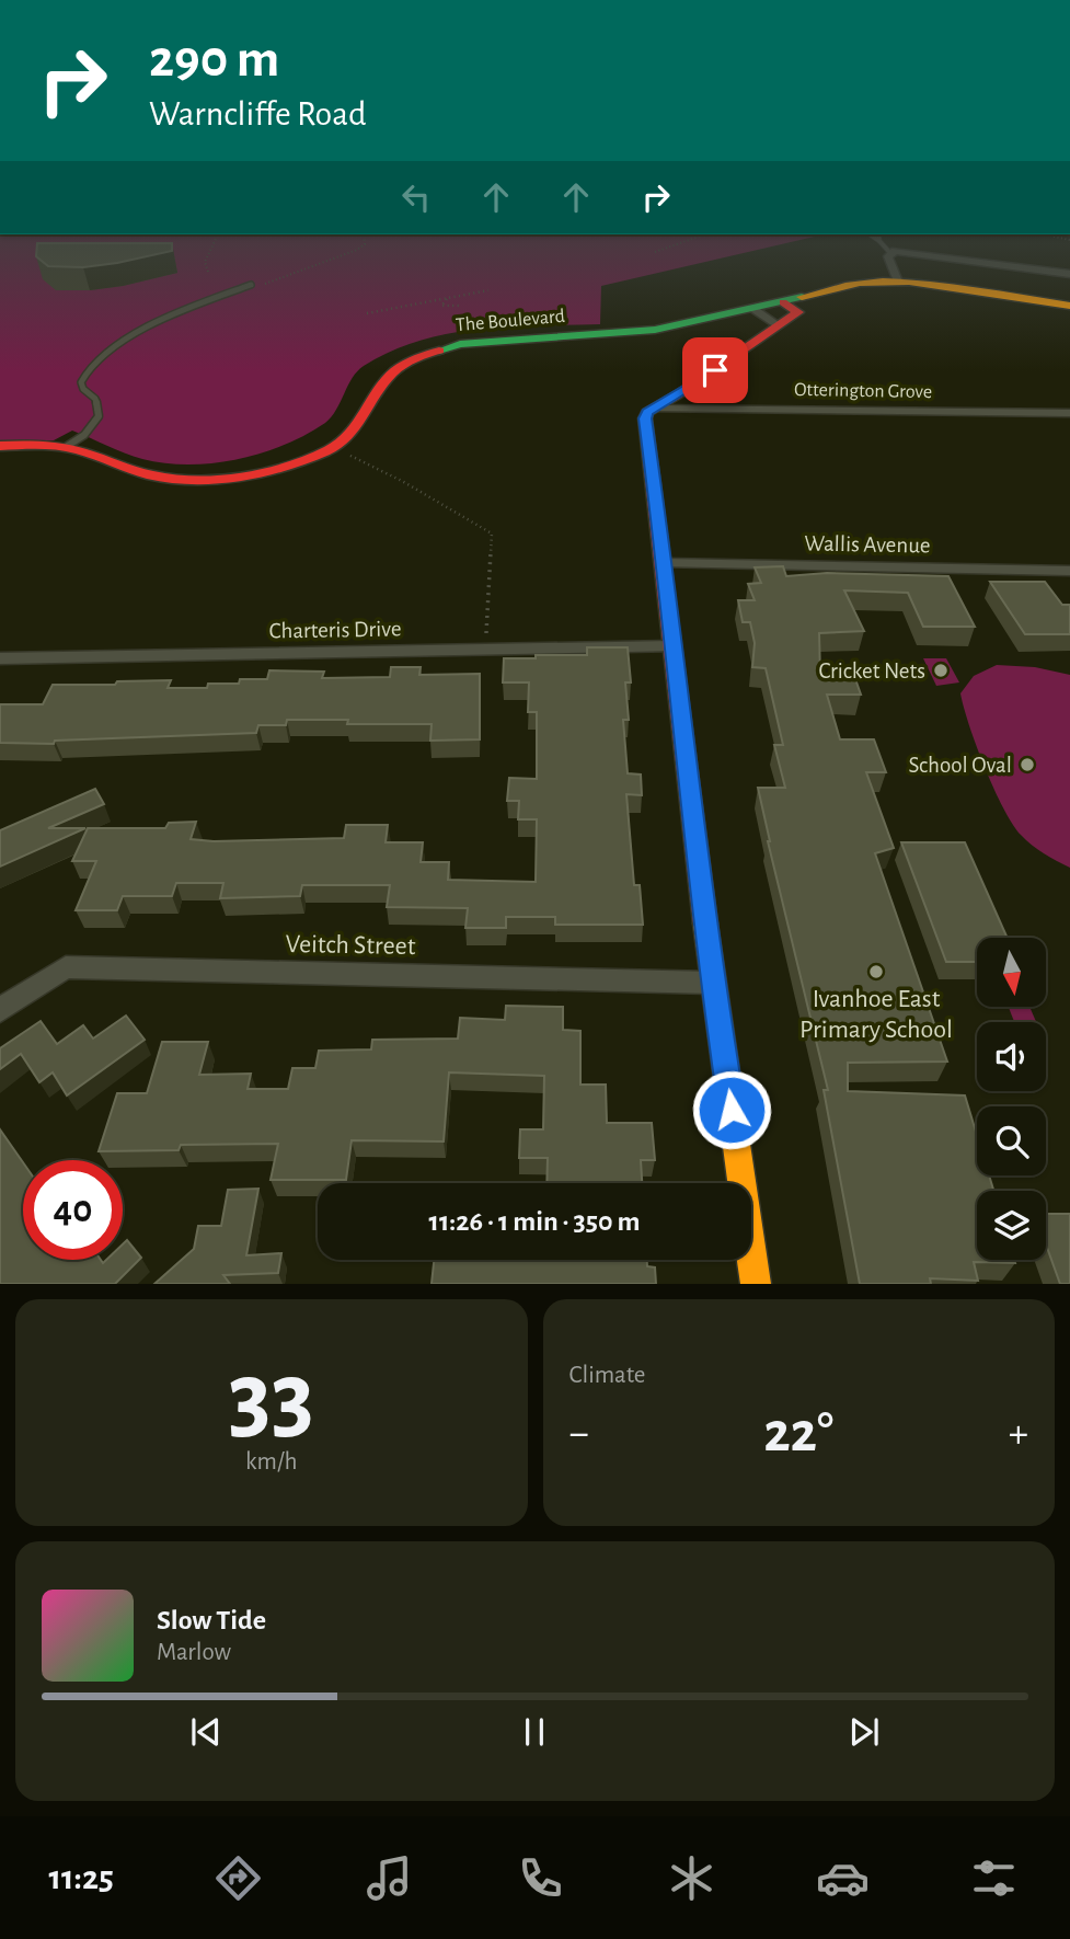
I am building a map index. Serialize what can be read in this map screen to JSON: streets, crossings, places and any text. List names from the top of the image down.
{
  "streets": {
    "street": [
      "The Boulevard",
      "Otterington Grove",
      "Wallis Avenue",
      "Charteris Drive",
      "Veitch Street"
    ]
  },
  "places": ["Cricket Nets", "School Oval", "Ivanhoe East Primary School"],
  "north": "bottom",
  "page": {
    "turn": ["290 m", "Warncliffe Road"],
    "limit": "40",
    "trip": "11:26 · 1 min · 350 m",
    "tile": [
      ["33", "km/h"],
      "Climate"
    ],
    "heat": ["−", "22°", "+"],
    "song": ["Slow Tide", "Marlow"],
    "tabs": "11:25"
  }
}
